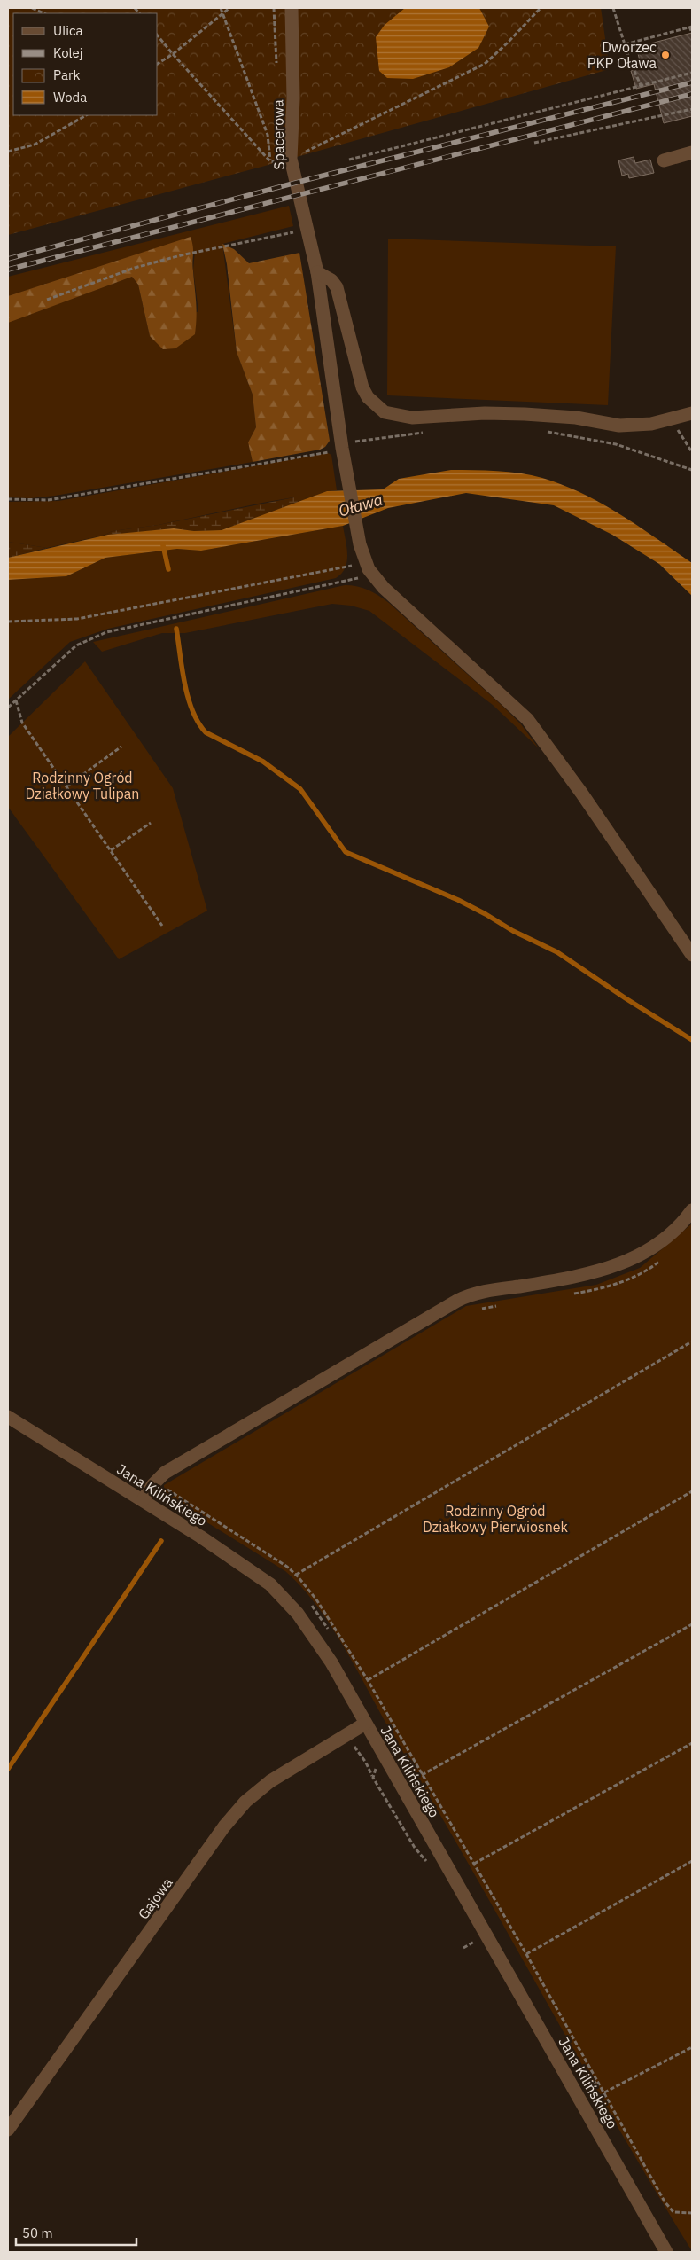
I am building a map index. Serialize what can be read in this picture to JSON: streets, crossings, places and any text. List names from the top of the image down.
{
  "streets": {
    "street": ["Spacerowa", "Jana Kilińskiego", "Gajowa"]
  },
  "crossings": [
    ["Jana Kilińskiego", "Gajowa"]
  ],
  "water": ["Oława"],
  "parks": ["Rodzinny Ogród Działkowy Tulipan", "Rodzinny Ogród Działkowy Pierwiosnek"],
  "places": ["Dworzec PKP Oława"],
  "legend": [
    "Ulica",
    "Kolej",
    "Park",
    "Woda"
  ],
  "scale_bar": "50 m"
}
